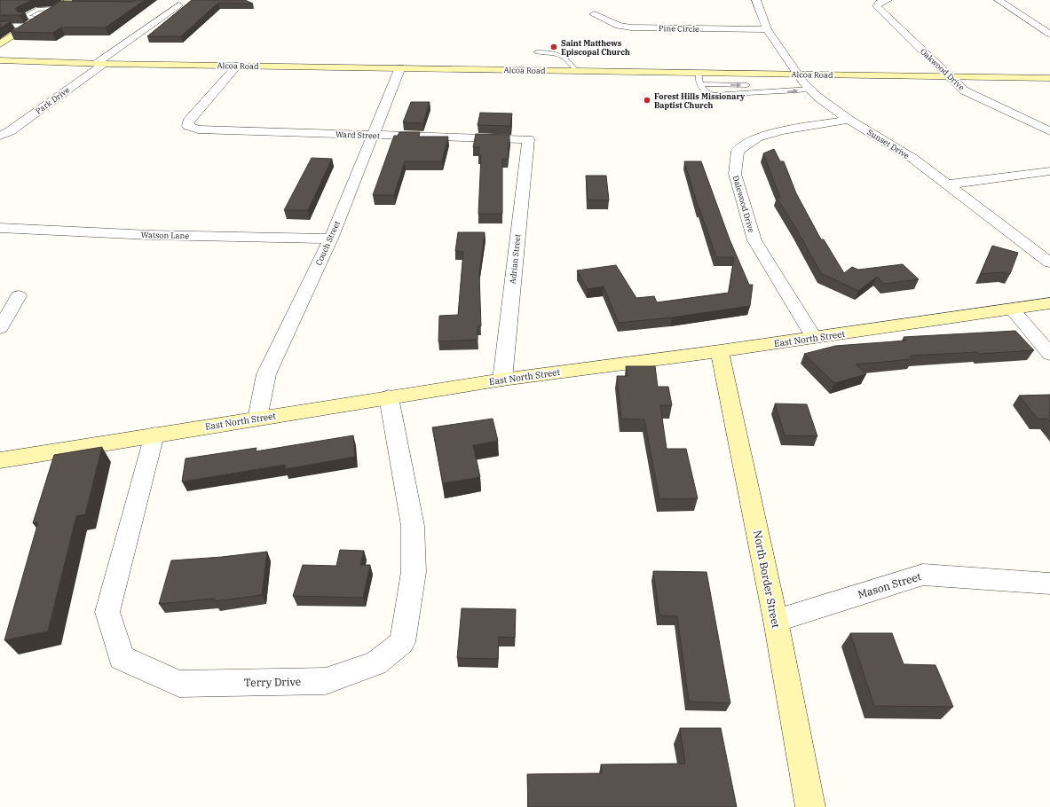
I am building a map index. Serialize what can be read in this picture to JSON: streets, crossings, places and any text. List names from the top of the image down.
{
  "streets": {
    "main road": ["Alcoa Road", "East North Street", "North Border Street"],
    "street": [
      "Pine Circle",
      "Oakwood Drive",
      "Park Drive",
      "Ward Street",
      "Sunset Drive",
      "Dalewood Drive",
      "Watson Lane",
      "Couch Street",
      "Adrian Street",
      "Mason Street",
      "Terry Drive"
    ]
  },
  "crossings": [
    ["Pine Circle", "Sunset Drive"],
    ["Alcoa Road", "Oakwood Drive"],
    ["Alcoa Road", "Park Drive"],
    ["Alcoa Road", "Ward Street"],
    ["Alcoa Road", "Sunset Drive"],
    ["Alcoa Road", "Couch Street"],
    ["Ward Street", "Couch Street"],
    ["Ward Street", "Adrian Street"],
    ["Sunset Drive", "Dalewood Drive"],
    ["Dalewood Drive", "East North Street"],
    ["Watson Lane", "Couch Street"],
    ["Couch Street", "East North Street"],
    ["Adrian Street", "East North Street"],
    ["East North Street", "North Border Street"],
    ["East North Street", "Terry Drive"],
    ["North Border Street", "Mason Street"]
  ],
  "places": ["Saint Matthews Episcopal Church", "Forest Hills Missionary Baptist Church"]
}
